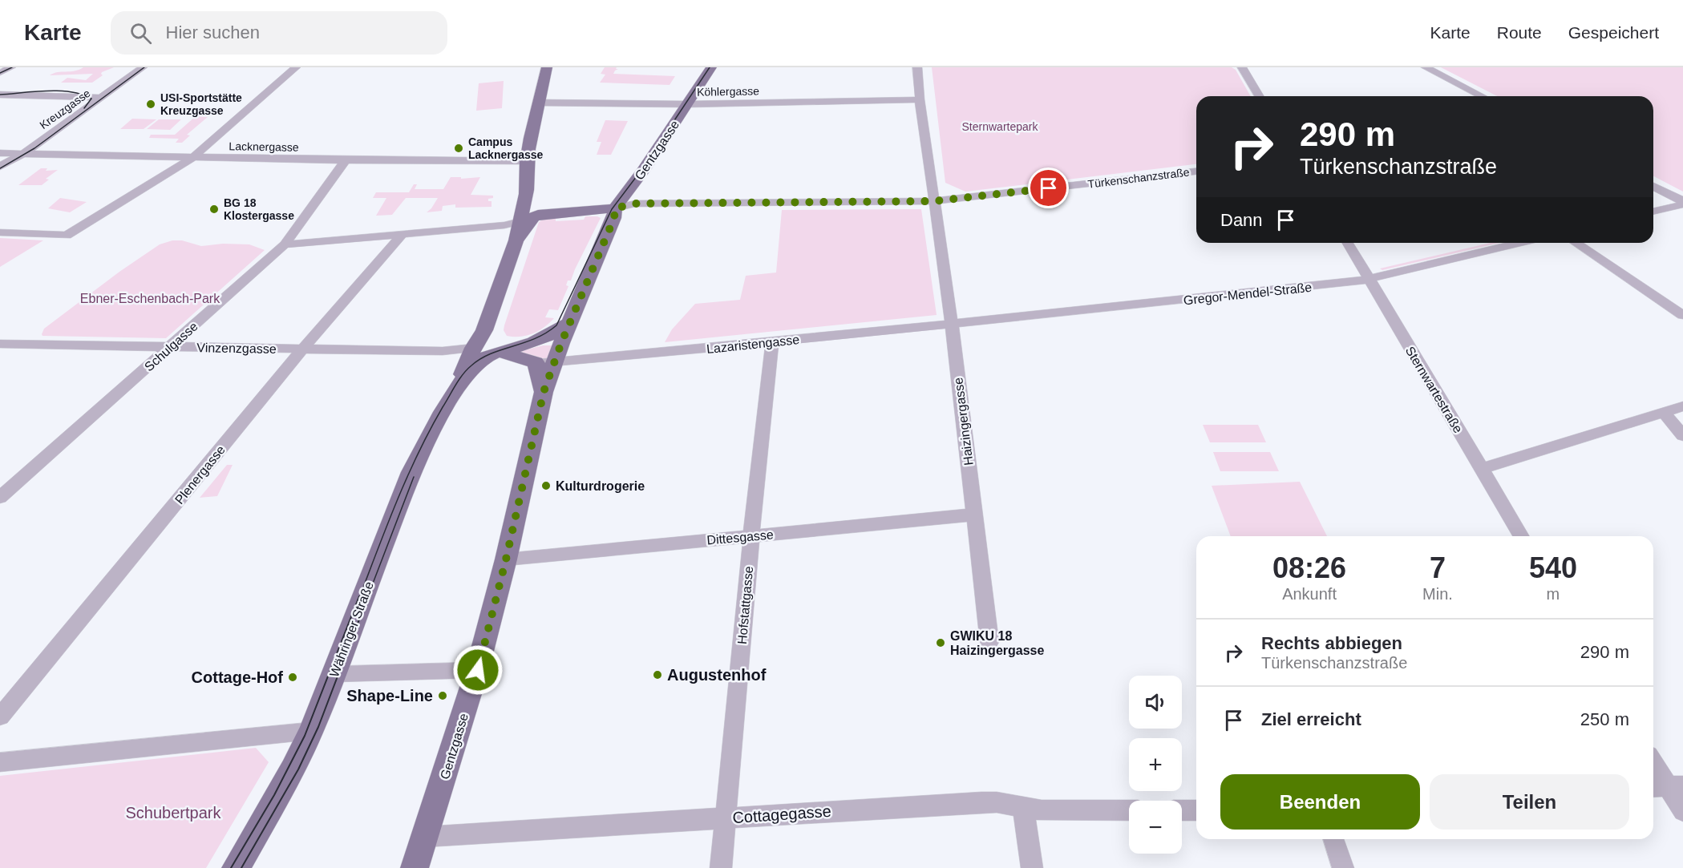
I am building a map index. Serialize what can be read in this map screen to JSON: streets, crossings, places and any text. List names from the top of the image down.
{
  "streets": {
    "main road": ["Gentzgasse", "Währinger Straße"],
    "street": [
      "Köhlergasse",
      "Kreuzgasse",
      "Lacknergasse",
      "Türkenschanzstraße",
      "Gregor-Mendel-Straße",
      "Lazaristengasse",
      "Schulgasse",
      "Vinzenzgasse",
      "Sternwartestraße",
      "Haizingergasse",
      "Plenergasse",
      "Dittesgasse",
      "Hofstattgasse",
      "Cottagegasse"
    ]
  },
  "crossings": [
    ["Köhlergasse", "Gentzgasse"],
    ["Köhlergasse", "Haizingergasse"],
    ["Köhlergasse", "Währinger Straße"],
    ["Kreuzgasse", "Lacknergasse"],
    ["Lacknergasse", "Schulgasse"],
    ["Lacknergasse", "Währinger Straße"],
    ["Gentzgasse", "Türkenschanzstraße"],
    ["Gentzgasse", "Lazaristengasse"],
    ["Gentzgasse", "Dittesgasse"],
    ["Gentzgasse", "Währinger Straße"],
    ["Gentzgasse", "Cottagegasse"],
    ["Türkenschanzstraße", "Haizingergasse"],
    ["Gregor-Mendel-Straße", "Lazaristengasse"],
    ["Gregor-Mendel-Straße", "Sternwartestraße"],
    ["Gregor-Mendel-Straße", "Haizingergasse"],
    ["Lazaristengasse", "Haizingergasse"],
    ["Lazaristengasse", "Hofstattgasse"],
    ["Schulgasse", "Vinzenzgasse"],
    ["Vinzenzgasse", "Plenergasse"],
    ["Vinzenzgasse", "Währinger Straße"],
    ["Haizingergasse", "Dittesgasse"],
    ["Dittesgasse", "Hofstattgasse"],
    ["Hofstattgasse", "Cottagegasse"]
  ],
  "parks": ["Sternwartepark", "Ebner-Eschenbach-Park", "Schubertpark"],
  "places": [
    "USI-Sportstätte Kreuzgasse",
    "Campus Lacknergasse",
    "BG 18 Klostergasse",
    "Kulturdrogerie",
    "GWIKU 18 Haizingergasse",
    "Augustenhof",
    "Cottage-Hof",
    "Shape-Line"
  ],
  "page": {
    "header": "Karte",
    "search": "Hier suchen",
    "nav": ["Karte", "Route", "Gespeichert"],
    "turn": ["290 m", "Türkenschanzstraße"],
    "then": "Dann",
    "eta": [
      "08:26",
      "Ankunft",
      "7",
      "Min.",
      "540",
      "m"
    ],
    "list": [
      {
        "name": "Rechts abbiegen",
        "note": "Türkenschanzstraße",
        "value": "290 m"
      },
      {
        "name": "Ziel erreicht",
        "value": "250 m"
      }
    ],
    "map_buttons": ["+", "−"],
    "buttons": ["Beenden", "Teilen"]
  }
}
